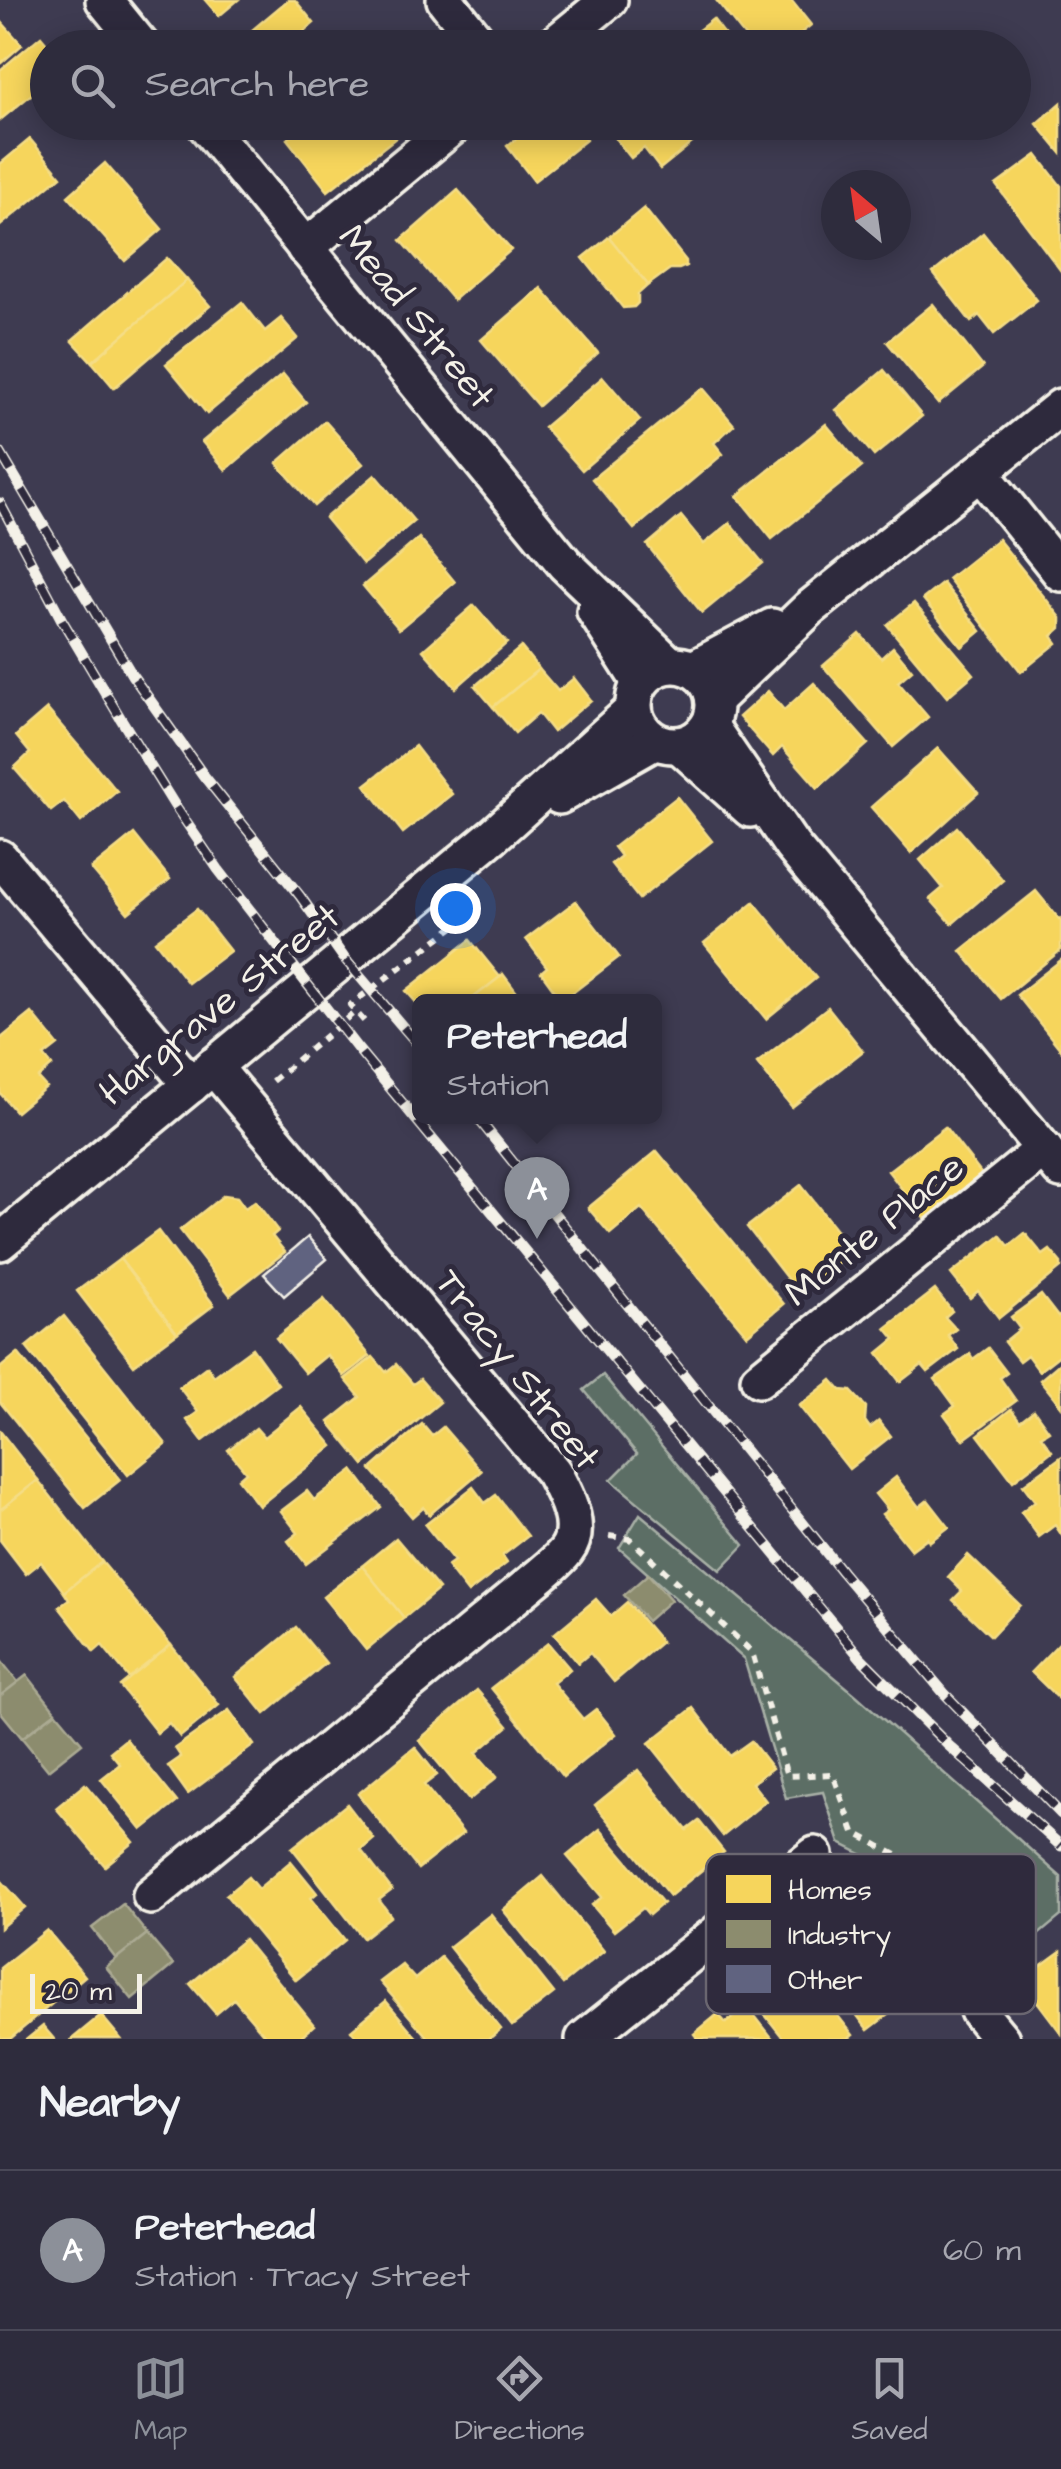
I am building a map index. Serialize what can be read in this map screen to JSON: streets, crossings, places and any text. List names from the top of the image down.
{
  "streets": {
    "street": [
      "Mead Street",
      "Hargrave Street",
      "Monte Place",
      "Tracy Street"
    ]
  },
  "crossings": [
    ["Mead Street", "Hargrave Street"],
    ["Hargrave Street", "Tracy Street"]
  ],
  "legend": ["Homes", "Industry", "Other"],
  "scale_bar": "20 m",
  "north": "top left",
  "page": {
    "search": "Search here",
    "popup": ["Peterhead", "Station"],
    "pins": "A",
    "scale": "20 m",
    "heading": "Nearby",
    "list": [
      {
        "mark": "A",
        "name": "Peterhead",
        "note": "Station · Tracy Street",
        "value": "60 m"
      }
    ],
    "nav": ["Map", "Directions", "Saved"]
  }
}
